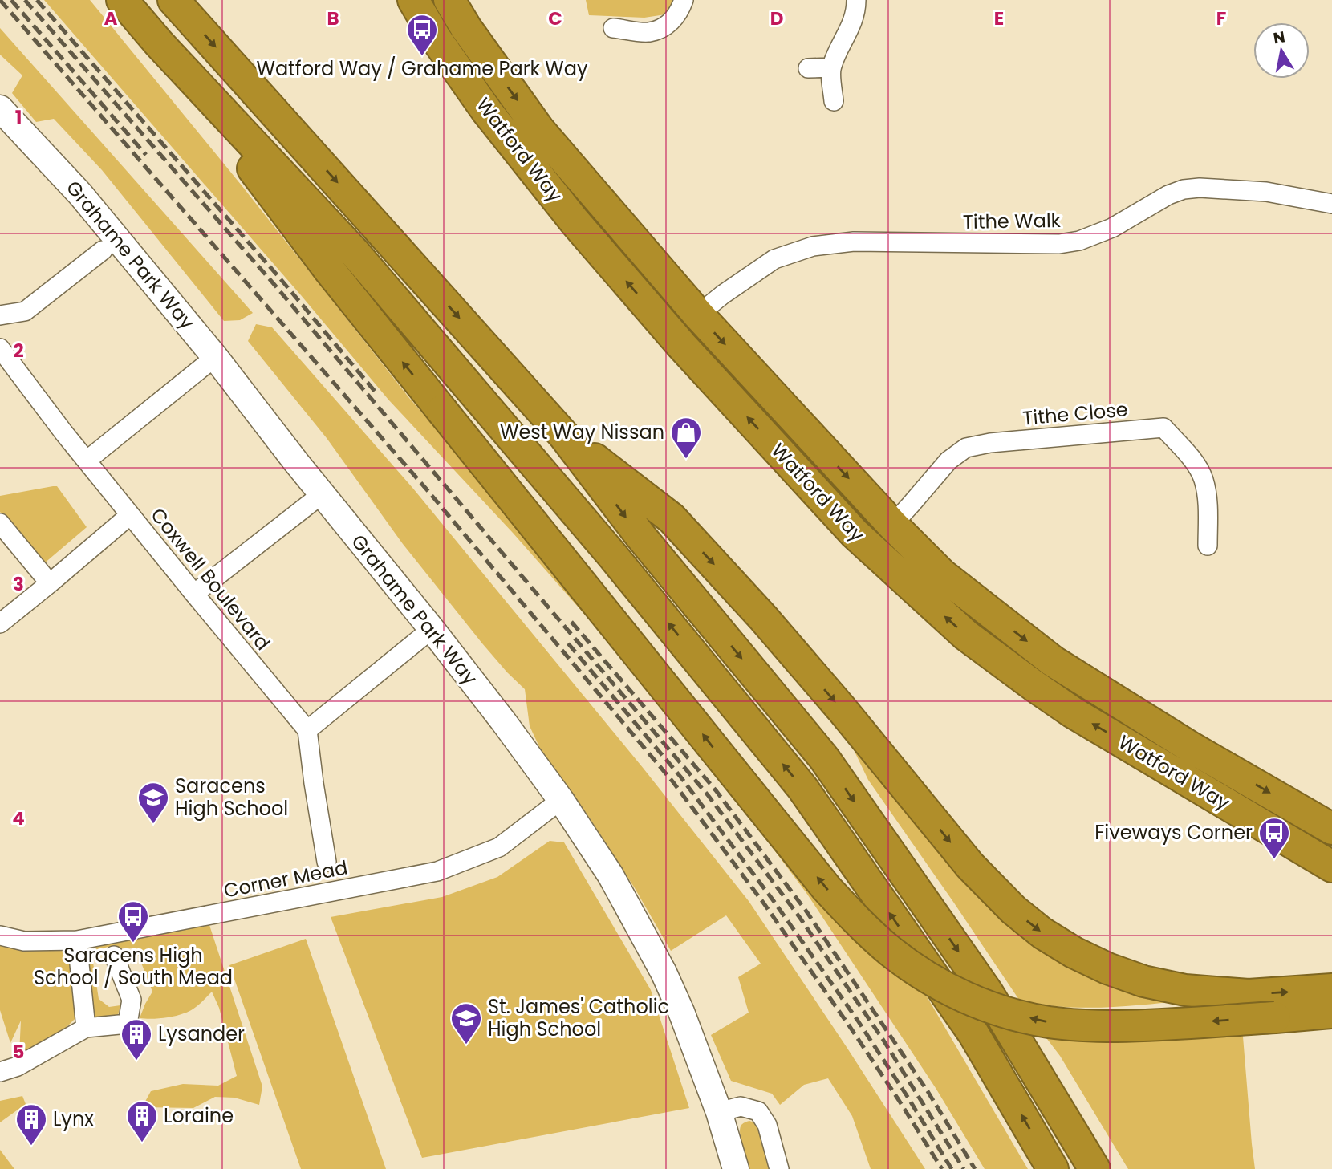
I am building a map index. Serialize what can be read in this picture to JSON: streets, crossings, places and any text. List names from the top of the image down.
{
  "streets": {
    "highway": ["Watford Way"],
    "street": [
      "Tithe Walk",
      "Grahame Park Way",
      "Tithe Close",
      "Coxwell Boulevard",
      "Corner Mead"
    ]
  },
  "crossings": [
    ["Watford Way", "Tithe Walk"],
    ["Watford Way", "Tithe Close"],
    ["Grahame Park Way", "Corner Mead"]
  ],
  "places": {
    "bus stop": ["Watford Way / Grahame Park Way", "Fiveways Corner", "Saracens High School / South Mead"],
    "shop": ["West Way Nissan"],
    "school or university": ["Saracens High School", "St. James' Catholic High School"],
    "building": ["Lysander", "Loraine", "Lynx"]
  },
  "north": "top",
  "grid": {
    "columns": [
      "A",
      "B",
      "C",
      "D",
      "E",
      "F"
    ],
    "rows": [
      "1",
      "2",
      "3",
      "4",
      "5"
    ]
  }
}
